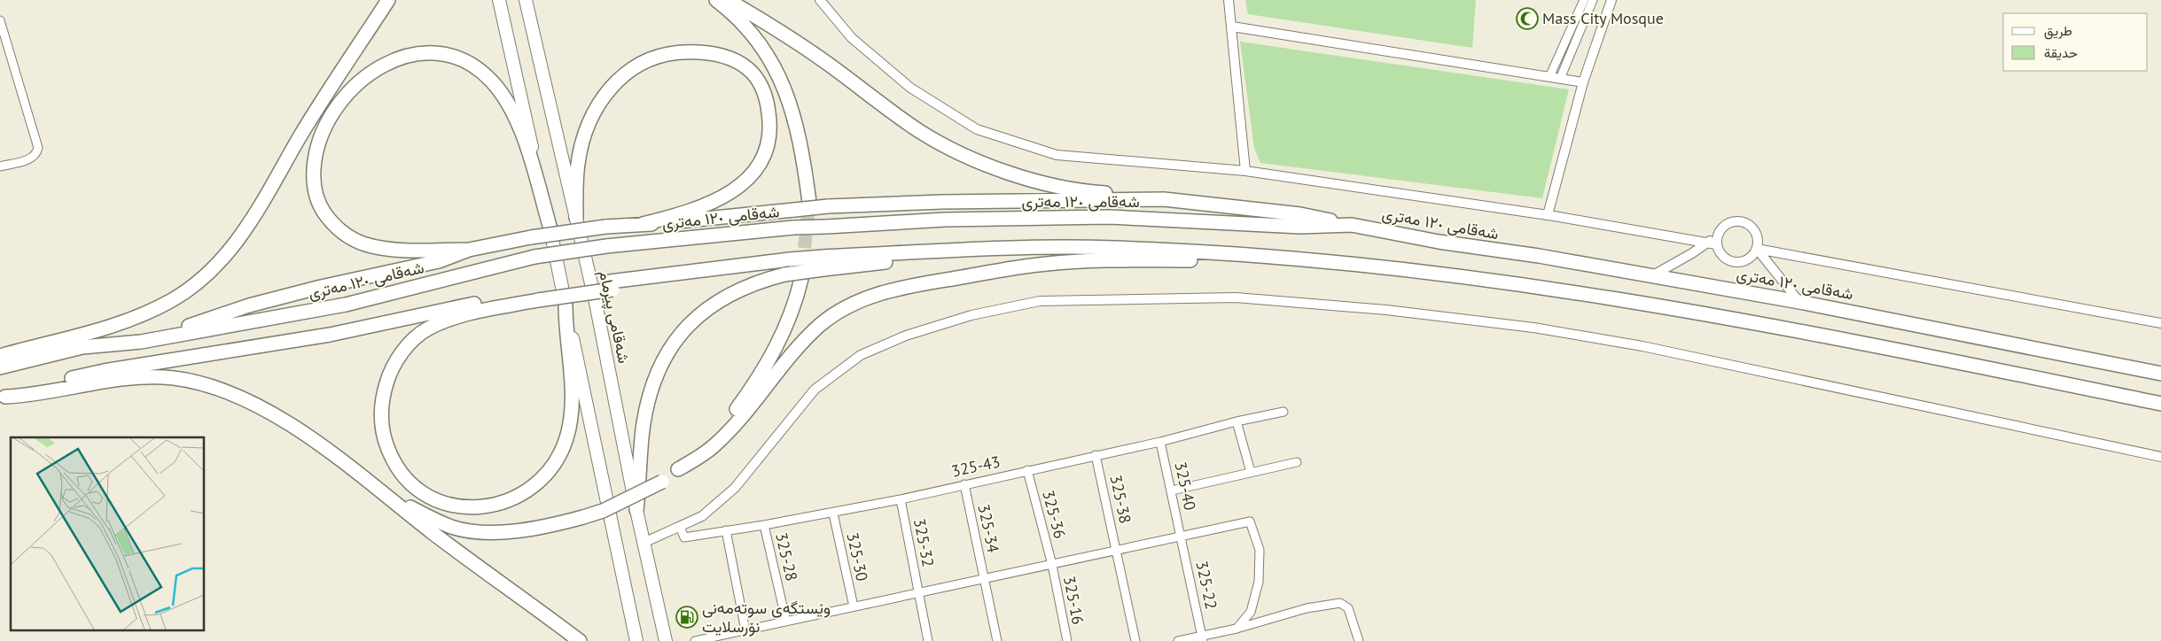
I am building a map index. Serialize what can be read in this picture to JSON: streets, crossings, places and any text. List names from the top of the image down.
{
  "streets": {
    "highway": ["شەقامی ١٢٠ مەتری", "شەقامی پیرمام"],
    "street": [
      "325-43",
      "325-40",
      "325-38",
      "325-36",
      "325-34",
      "325-32",
      "325-28",
      "325-30",
      "325-22",
      "325-16"
    ]
  },
  "crossings": [
    ["325-43", "325-40"],
    ["325-43", "325-38"],
    ["325-43", "325-36"],
    ["325-43", "325-34"],
    ["325-43", "325-32"],
    ["325-43", "325-28"],
    ["325-43", "325-30"],
    ["325-40", "325-22"],
    ["325-36", "325-16"]
  ],
  "places": {
    "mosque": ["Mass City Mosque"],
    "fuel station": ["وێستگەی سوتەمەنی نۆرسلایت"]
  },
  "legend": ["طريق", "حديقة"]
}
